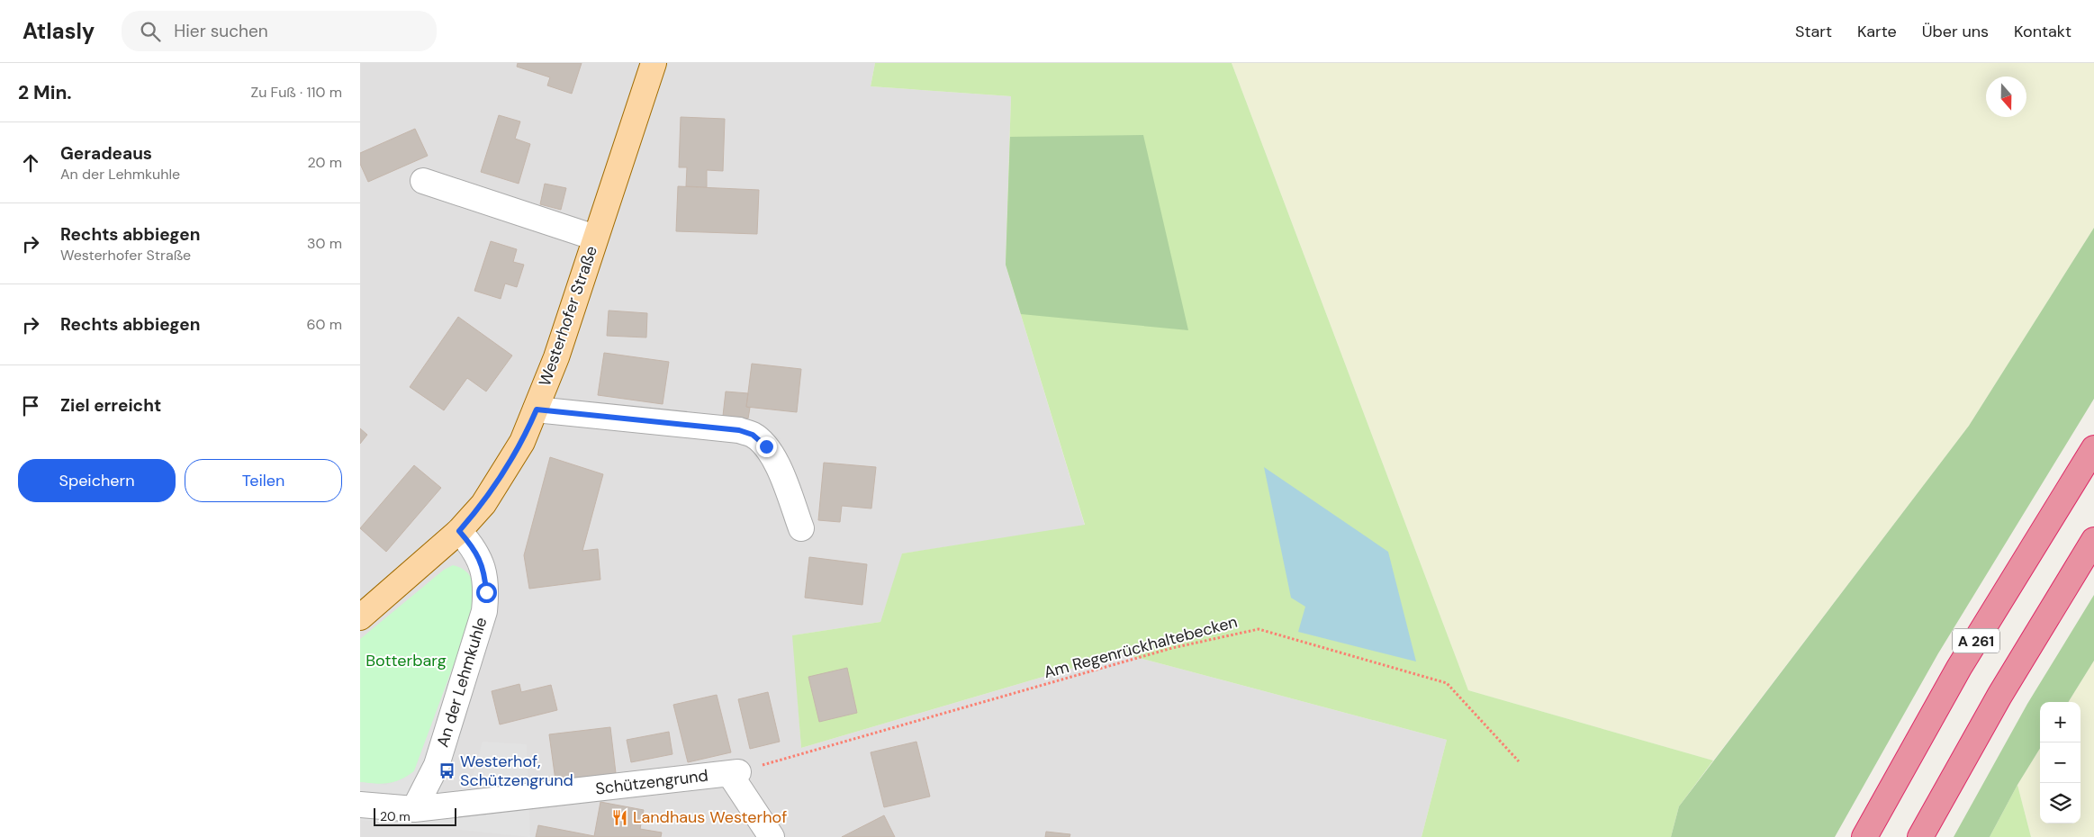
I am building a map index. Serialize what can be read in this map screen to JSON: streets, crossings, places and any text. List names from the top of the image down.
{
  "streets": {
    "highway": ["A 261"],
    "main road": ["Westerhofer Straße"],
    "street": ["An der Lehmkuhle", "Schützengrund"],
    "path": ["Am Regenrückhaltebecken"]
  },
  "crossings": [
    ["Westerhofer Straße", "An der Lehmkuhle"],
    ["Am Regenrückhaltebecken", "Schützengrund"],
    ["An der Lehmkuhle", "Schützengrund"]
  ],
  "parks": ["Botterbarg"],
  "places": {
    "bus stop": ["Westerhof, Schützengrund"],
    "restaurant": ["Landhaus Westerhof"]
  },
  "scale_bar": "20 m",
  "north": "bottom",
  "page": {
    "header": "Atlasly",
    "search": "Hier suchen",
    "nav": [
      "Start",
      "Karte",
      "Über uns",
      "Kontakt"
    ],
    "heading": ["2 Min.", "Zu Fuß · 110 m"],
    "list": [
      ["Geradeaus", "An der Lehmkuhle", "20 m"],
      ["Rechts abbiegen", "Westerhofer Straße", "30 m"],
      ["Rechts abbiegen", "60 m"],
      "Ziel erreicht"
    ],
    "buttons": ["Speichern", "Teilen"],
    "map_buttons": ["+", "−"],
    "scale": "20 m"
  }
}
